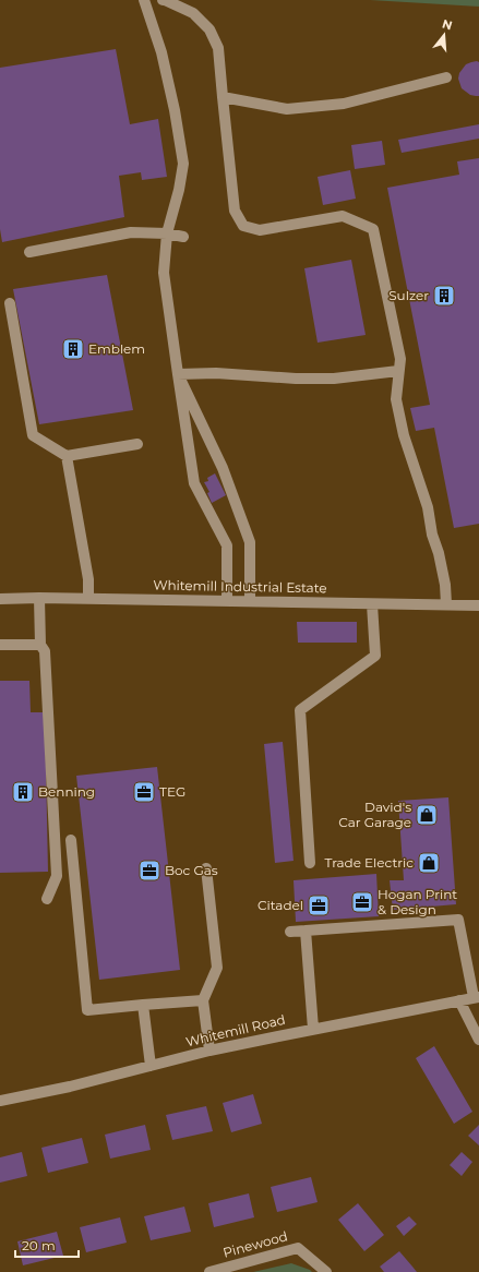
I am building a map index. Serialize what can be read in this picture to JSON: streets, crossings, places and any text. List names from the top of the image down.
{
  "streets": {
    "street": ["Whitemill Industrial Estate", "Whitemill Road", "Pinewood"]
  },
  "places": {
    "building": ["Sulzer", "Emblem", "Benning"],
    "office": [
      "TEG",
      "Boc Gas",
      "Hogan Print & Design",
      "Citadel"
    ],
    "shop": ["David's Car Garage", "Trade Electric"]
  },
  "scale_bar": "20 m",
  "north": "top"
}
